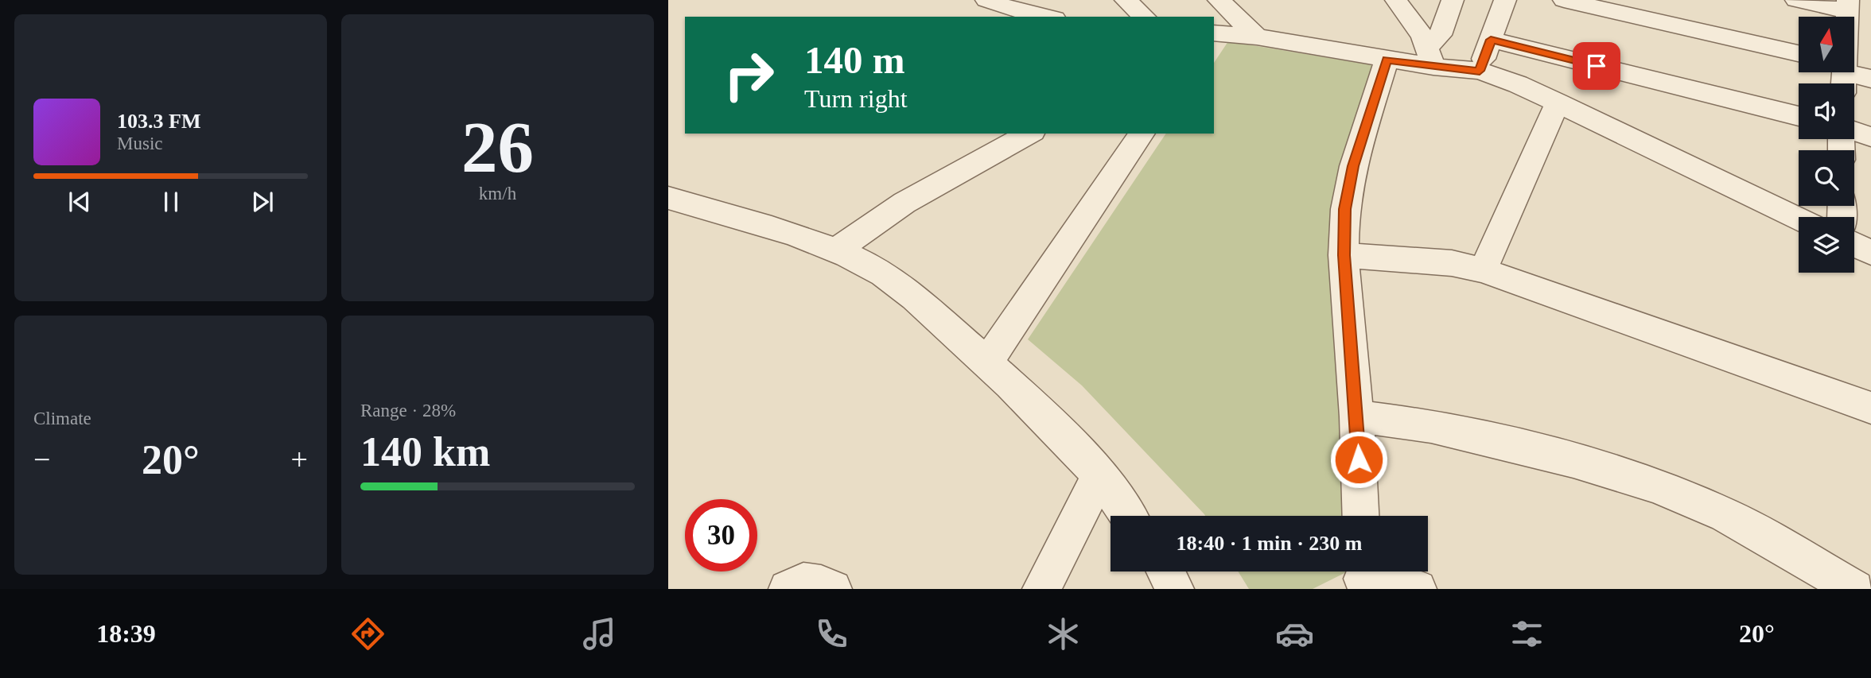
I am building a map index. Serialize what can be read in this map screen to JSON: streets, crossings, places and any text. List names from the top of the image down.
{
  "north": "top",
  "page": {
    "tile": [
      ["26", "km/h"],
      "Climate",
      ["Range · 28%", "140 km"]
    ],
    "turn": ["140 m", "Turn right"],
    "song": ["103.3 FM", "Music"],
    "heat": ["−", "20°", "+"],
    "limit": "30",
    "trip": "18:40 · 1 min · 230 m",
    "tabs": ["18:39", "20°"]
  }
}
